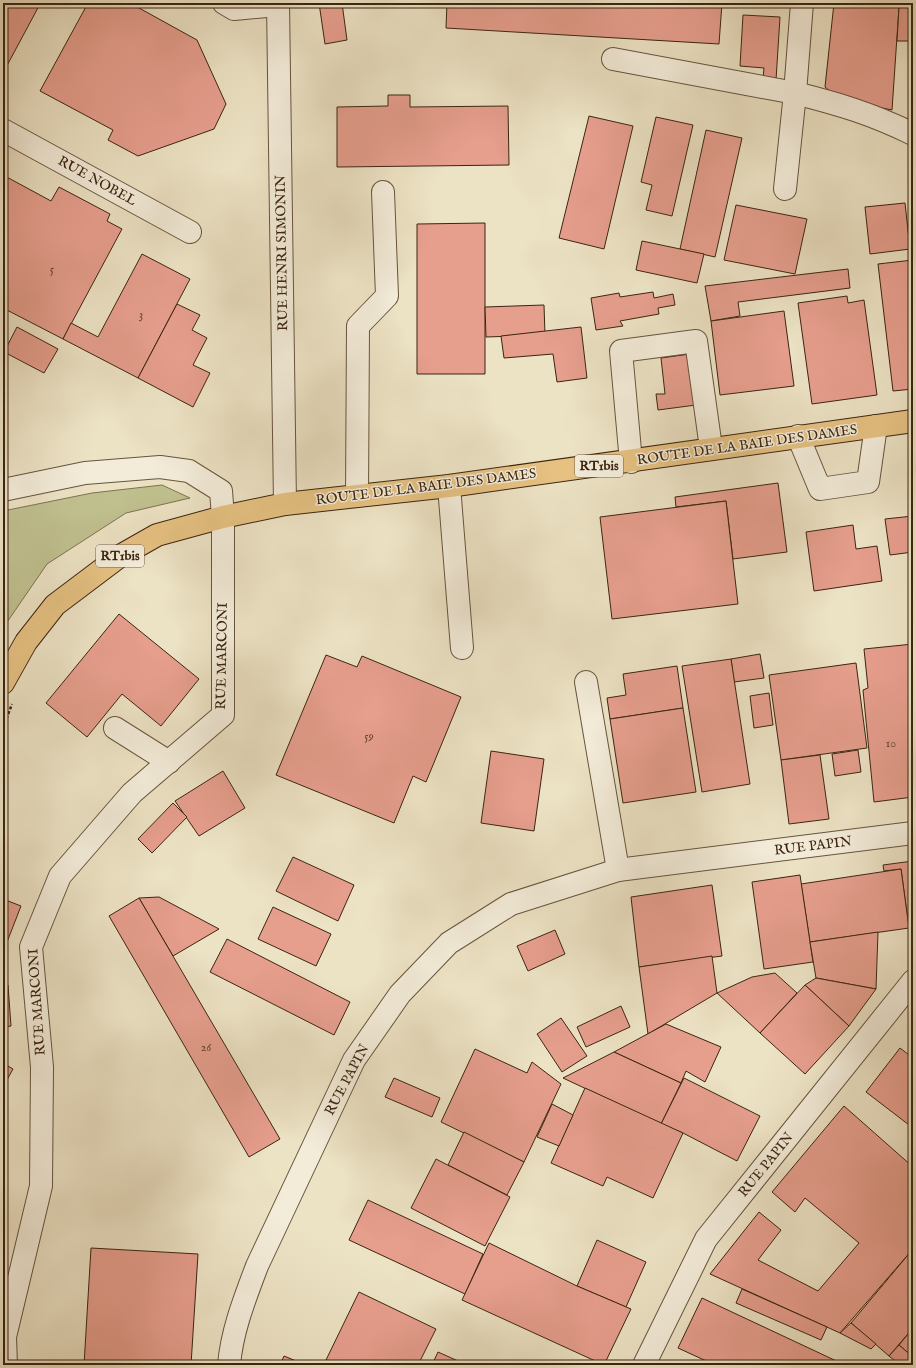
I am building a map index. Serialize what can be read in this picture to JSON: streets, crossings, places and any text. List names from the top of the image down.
{
  "streets": {
    "main road": ["ROUTE DE LA BAIE DES DAMES", "RT1bis"],
    "street": [
      "RUE NOBEL",
      "RUE HENRI SIMONIN",
      "RUE MARCONI",
      "RUE PAPIN"
    ]
  },
  "crossings": [
    ["RUE HENRI SIMONIN", "ROUTE DE LA BAIE DES DAMES"],
    ["ROUTE DE LA BAIE DES DAMES", "RUE MARCONI"]
  ],
  "house_numbers": [
    "5",
    "3",
    "59",
    "10",
    "26"
  ]
}
